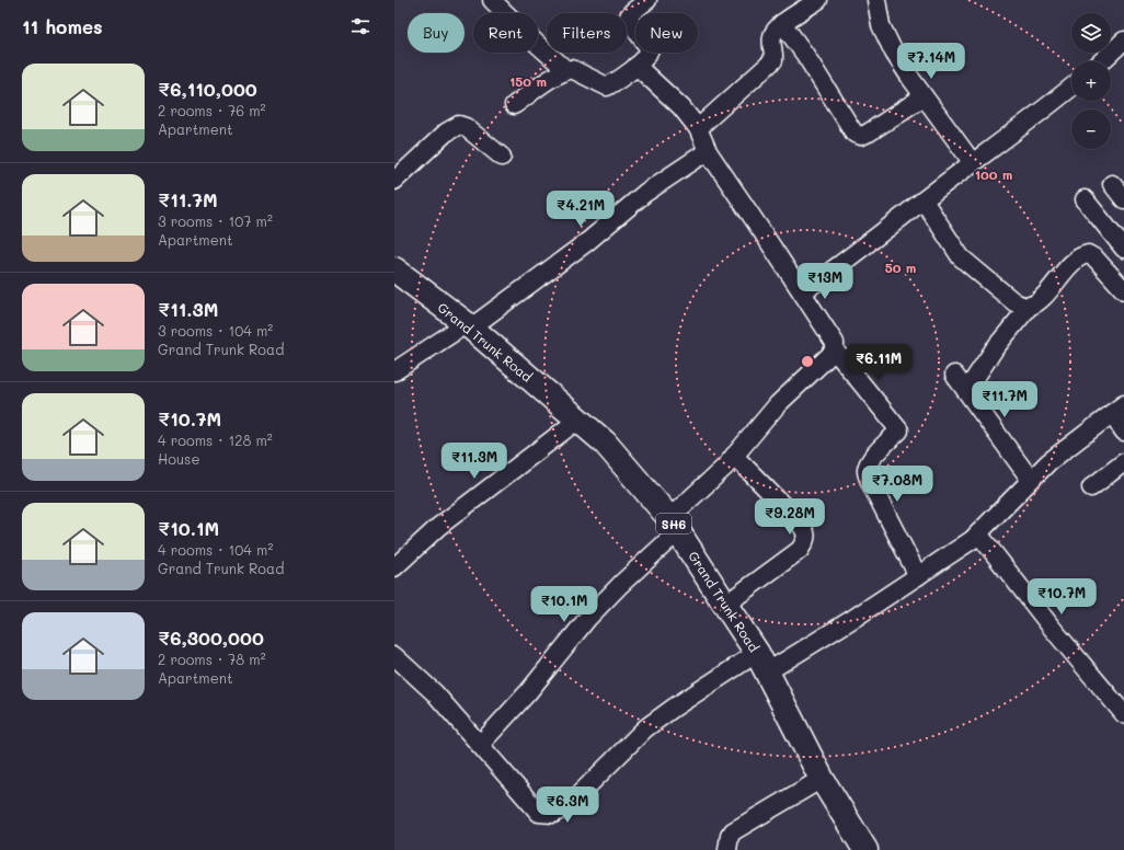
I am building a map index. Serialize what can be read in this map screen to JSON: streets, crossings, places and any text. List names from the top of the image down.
{
  "streets": {
    "main road": ["Grand Trunk Road", "SH6"]
  },
  "page": {
    "heading": "11 homes",
    "map_buttons": ["+", "−"],
    "chip": [
      "Buy",
      "Rent",
      "Filters",
      "New"
    ],
    "price": [
      "₹7.14M",
      "₹4.21M",
      "₹13M",
      "₹6.11M",
      "₹11.7M",
      "₹11.3M",
      "₹7.08M",
      "₹9.28M",
      "₹10.7M",
      "₹10.1M",
      "₹6.3M"
    ],
    "list": [
      {
        "name": "₹6,110,000",
        "note": "2 rooms · 76 m² · Apartment"
      },
      {
        "name": "₹11.7M",
        "note": "3 rooms · 107 m² · Apartment"
      },
      {
        "name": "₹11.3M",
        "note": "3 rooms · 104 m² · Grand Trunk Road"
      },
      {
        "name": "₹10.7M",
        "note": "4 rooms · 128 m² · House"
      },
      {
        "name": "₹10.1M",
        "note": "4 rooms · 104 m² · Grand Trunk Road"
      },
      {
        "name": "₹6,300,000",
        "note": "2 rooms · 78 m² · Apartment"
      }
    ]
  },
  "rings": ["150 m", "100 m", "50 m"]
}
